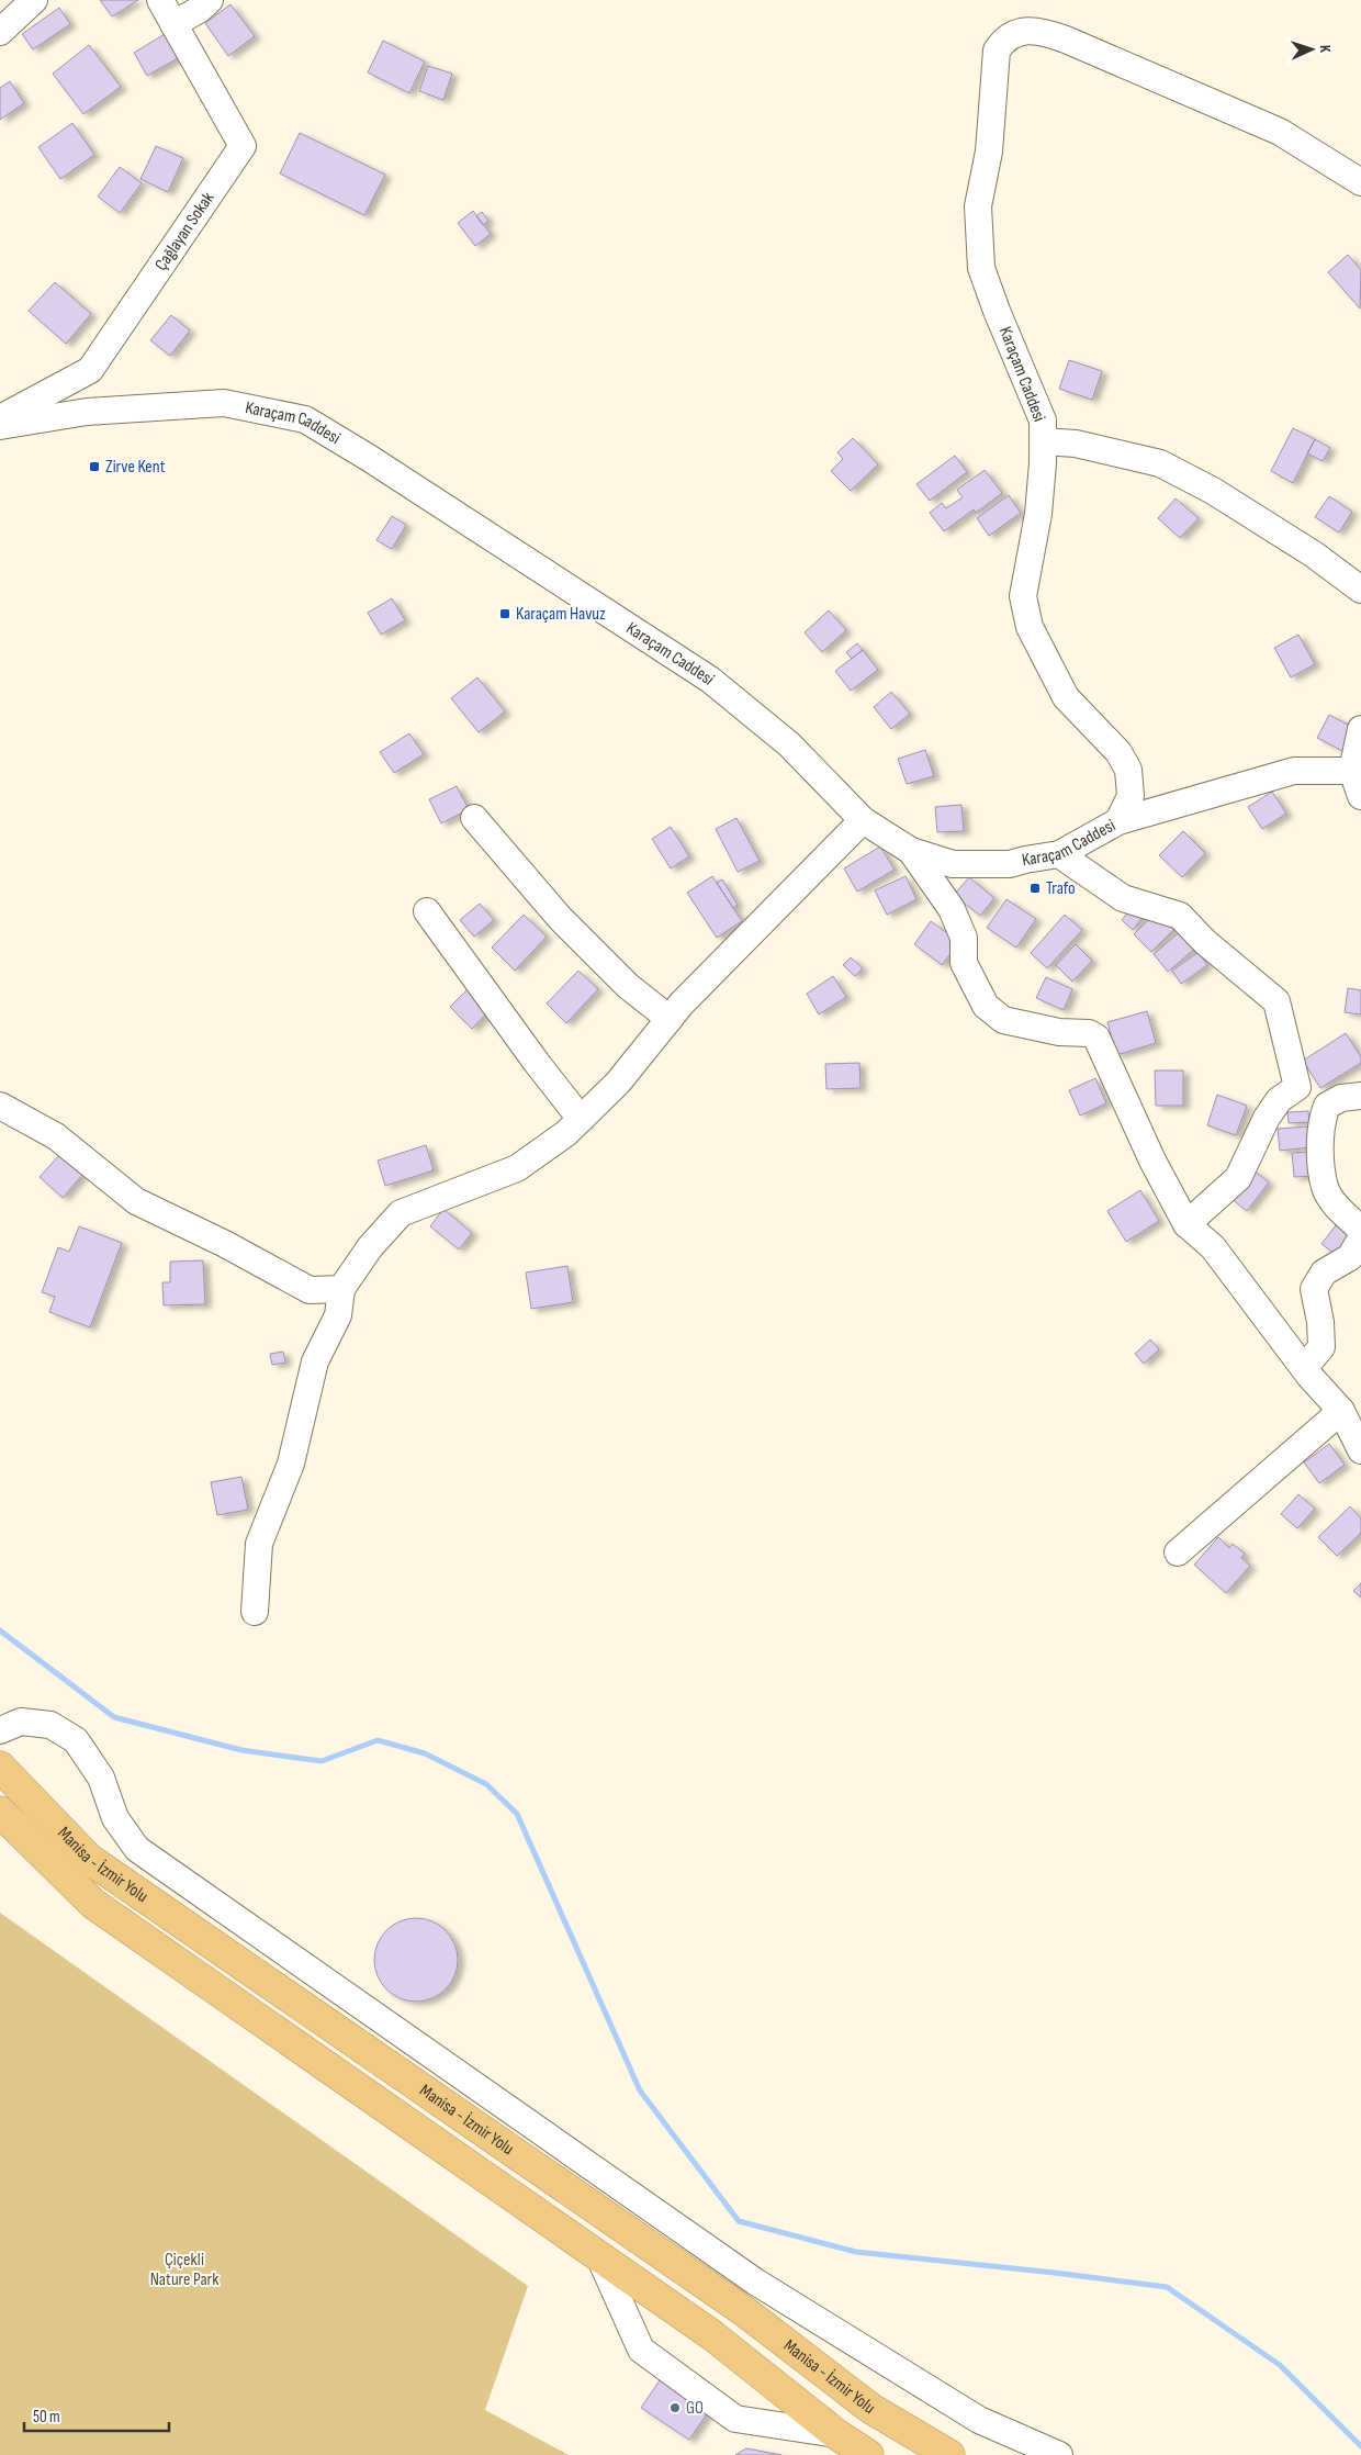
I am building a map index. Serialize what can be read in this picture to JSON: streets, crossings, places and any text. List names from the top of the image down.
{
  "streets": {
    "highway": ["Manisa - İzmir Yolu"],
    "street": ["Çağlayan Sokak", "Karaçam Caddesi"]
  },
  "parks": ["Çiçekli Nature Park"],
  "places": {
    "transit": ["Zirve Kent", "Karaçam Havuz", "Trafo"],
    "other": ["GO"]
  },
  "scale_bar": "50 m",
  "north": "right"
}
